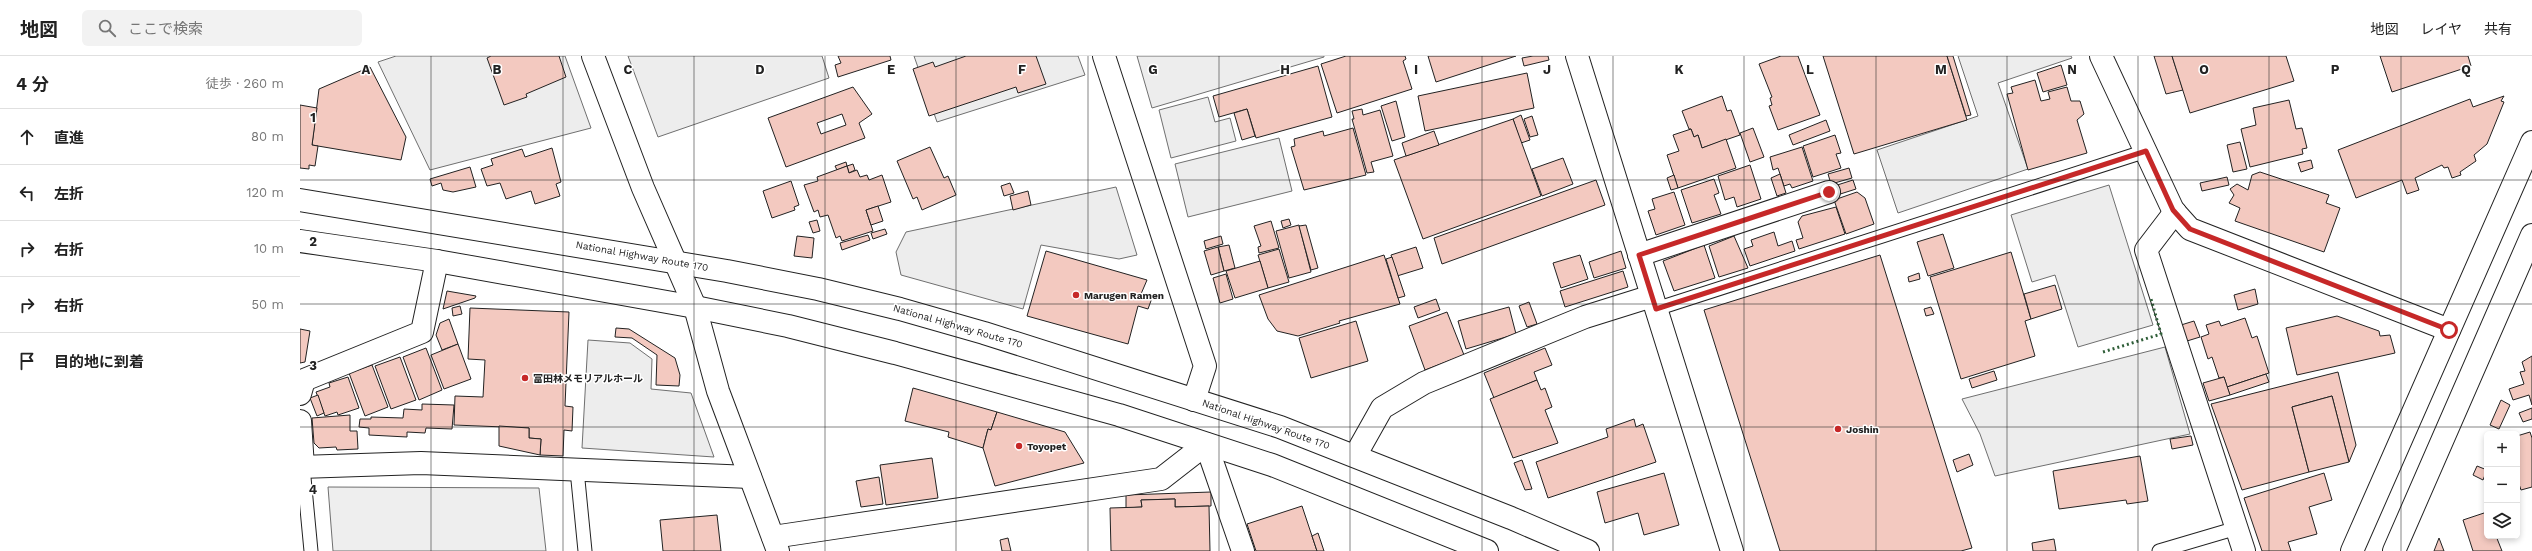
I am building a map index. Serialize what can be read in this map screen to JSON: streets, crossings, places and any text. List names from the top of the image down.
{
  "streets": {
    "main road": ["National Highway Route 170"]
  },
  "places": [
    "Marugen Ramen",
    "富田林メモリアルホール",
    "Joshin",
    "Toyopet"
  ],
  "page": {
    "header": "地図",
    "search": "ここで検索",
    "nav": ["地図", "レイヤ", "共有"],
    "heading": ["4 分", "徒歩 · 260 m"],
    "list": [
      ["直進", "80 m"],
      ["左折", "120 m"],
      ["右折", "10 m"],
      ["右折", "50 m"],
      "目的地に到着"
    ],
    "map_buttons": ["+", "−"]
  },
  "grid": {
    "columns": [
      "A",
      "B",
      "C",
      "D",
      "E",
      "F",
      "G",
      "H",
      "I",
      "J",
      "K",
      "L",
      "M",
      "N",
      "O",
      "P",
      "Q"
    ],
    "rows": [
      "1",
      "2",
      "3",
      "4"
    ]
  }
}
